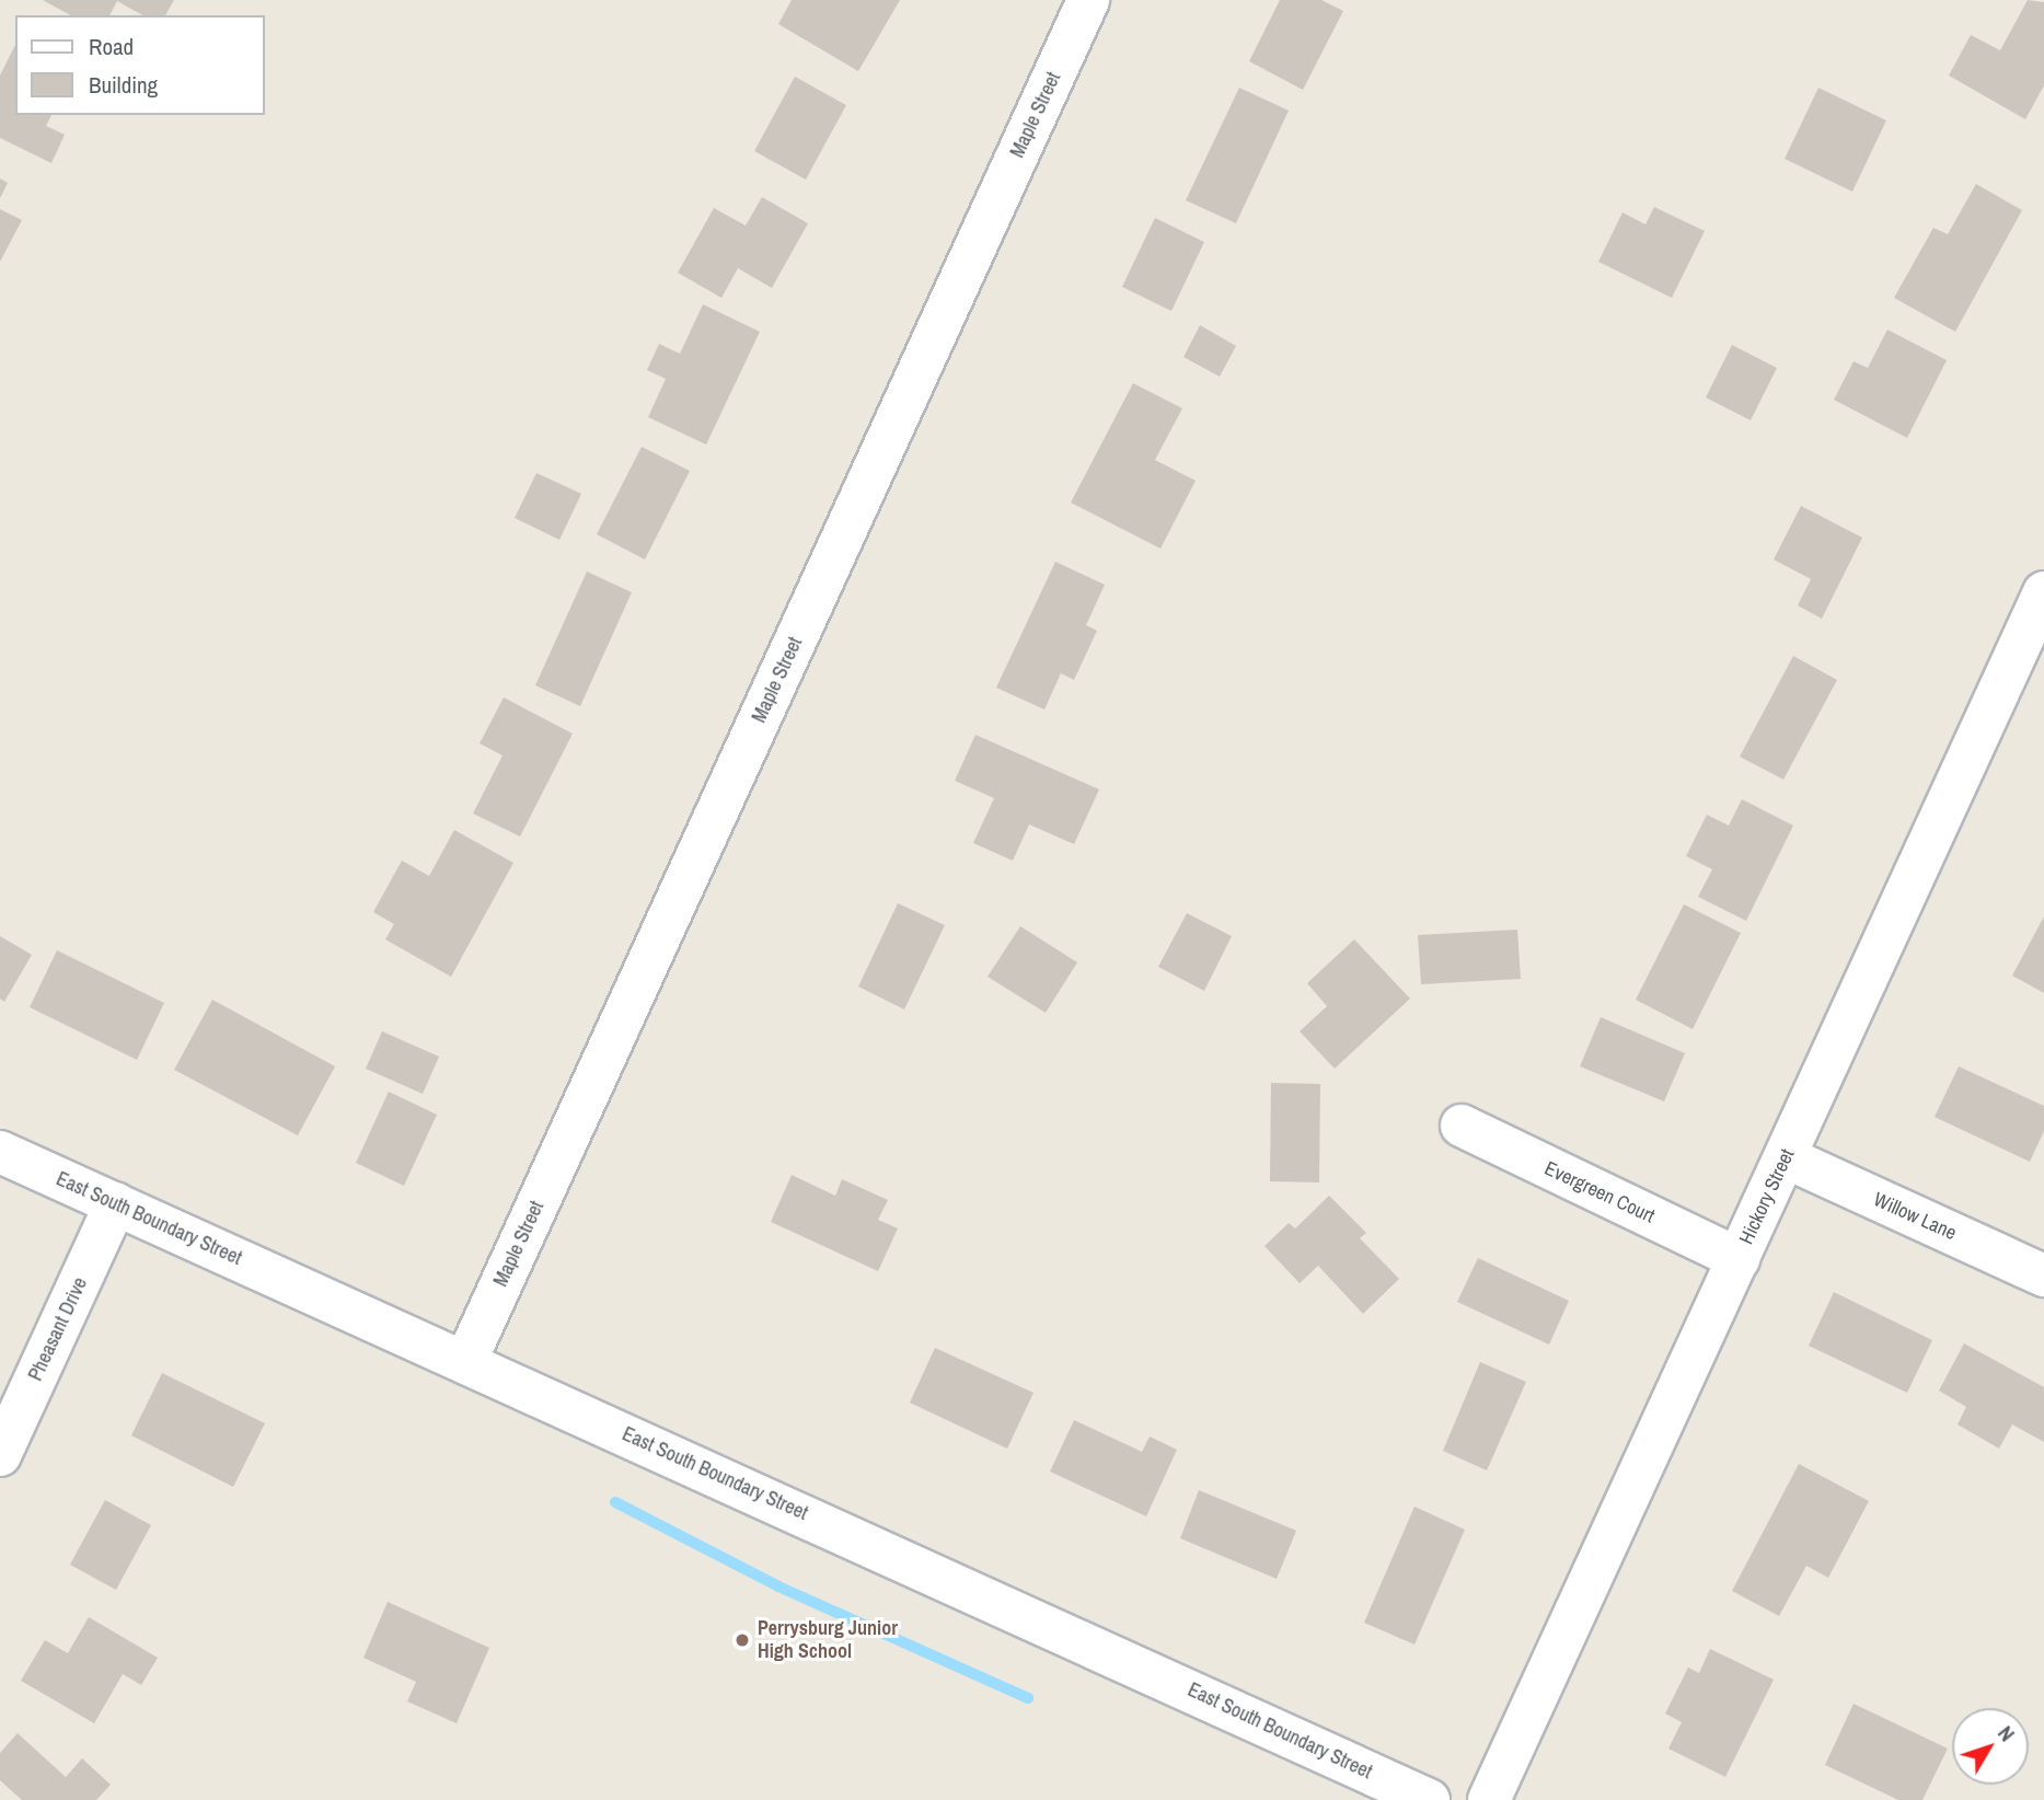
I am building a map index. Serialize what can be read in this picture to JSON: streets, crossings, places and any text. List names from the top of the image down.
{
  "streets": {
    "street": [
      "Maple Street",
      "Evergreen Court",
      "Hickory Street",
      "Willow Lane",
      "East South Boundary Street",
      "Pheasant Drive"
    ]
  },
  "crossings": [
    ["Maple Street", "East South Boundary Street"],
    ["Evergreen Court", "Hickory Street"],
    ["Hickory Street", "Willow Lane"],
    ["East South Boundary Street", "Pheasant Drive"]
  ],
  "places": ["Perrysburg Junior High School"],
  "legend": ["Road", "Building"],
  "north": "top right"
}
